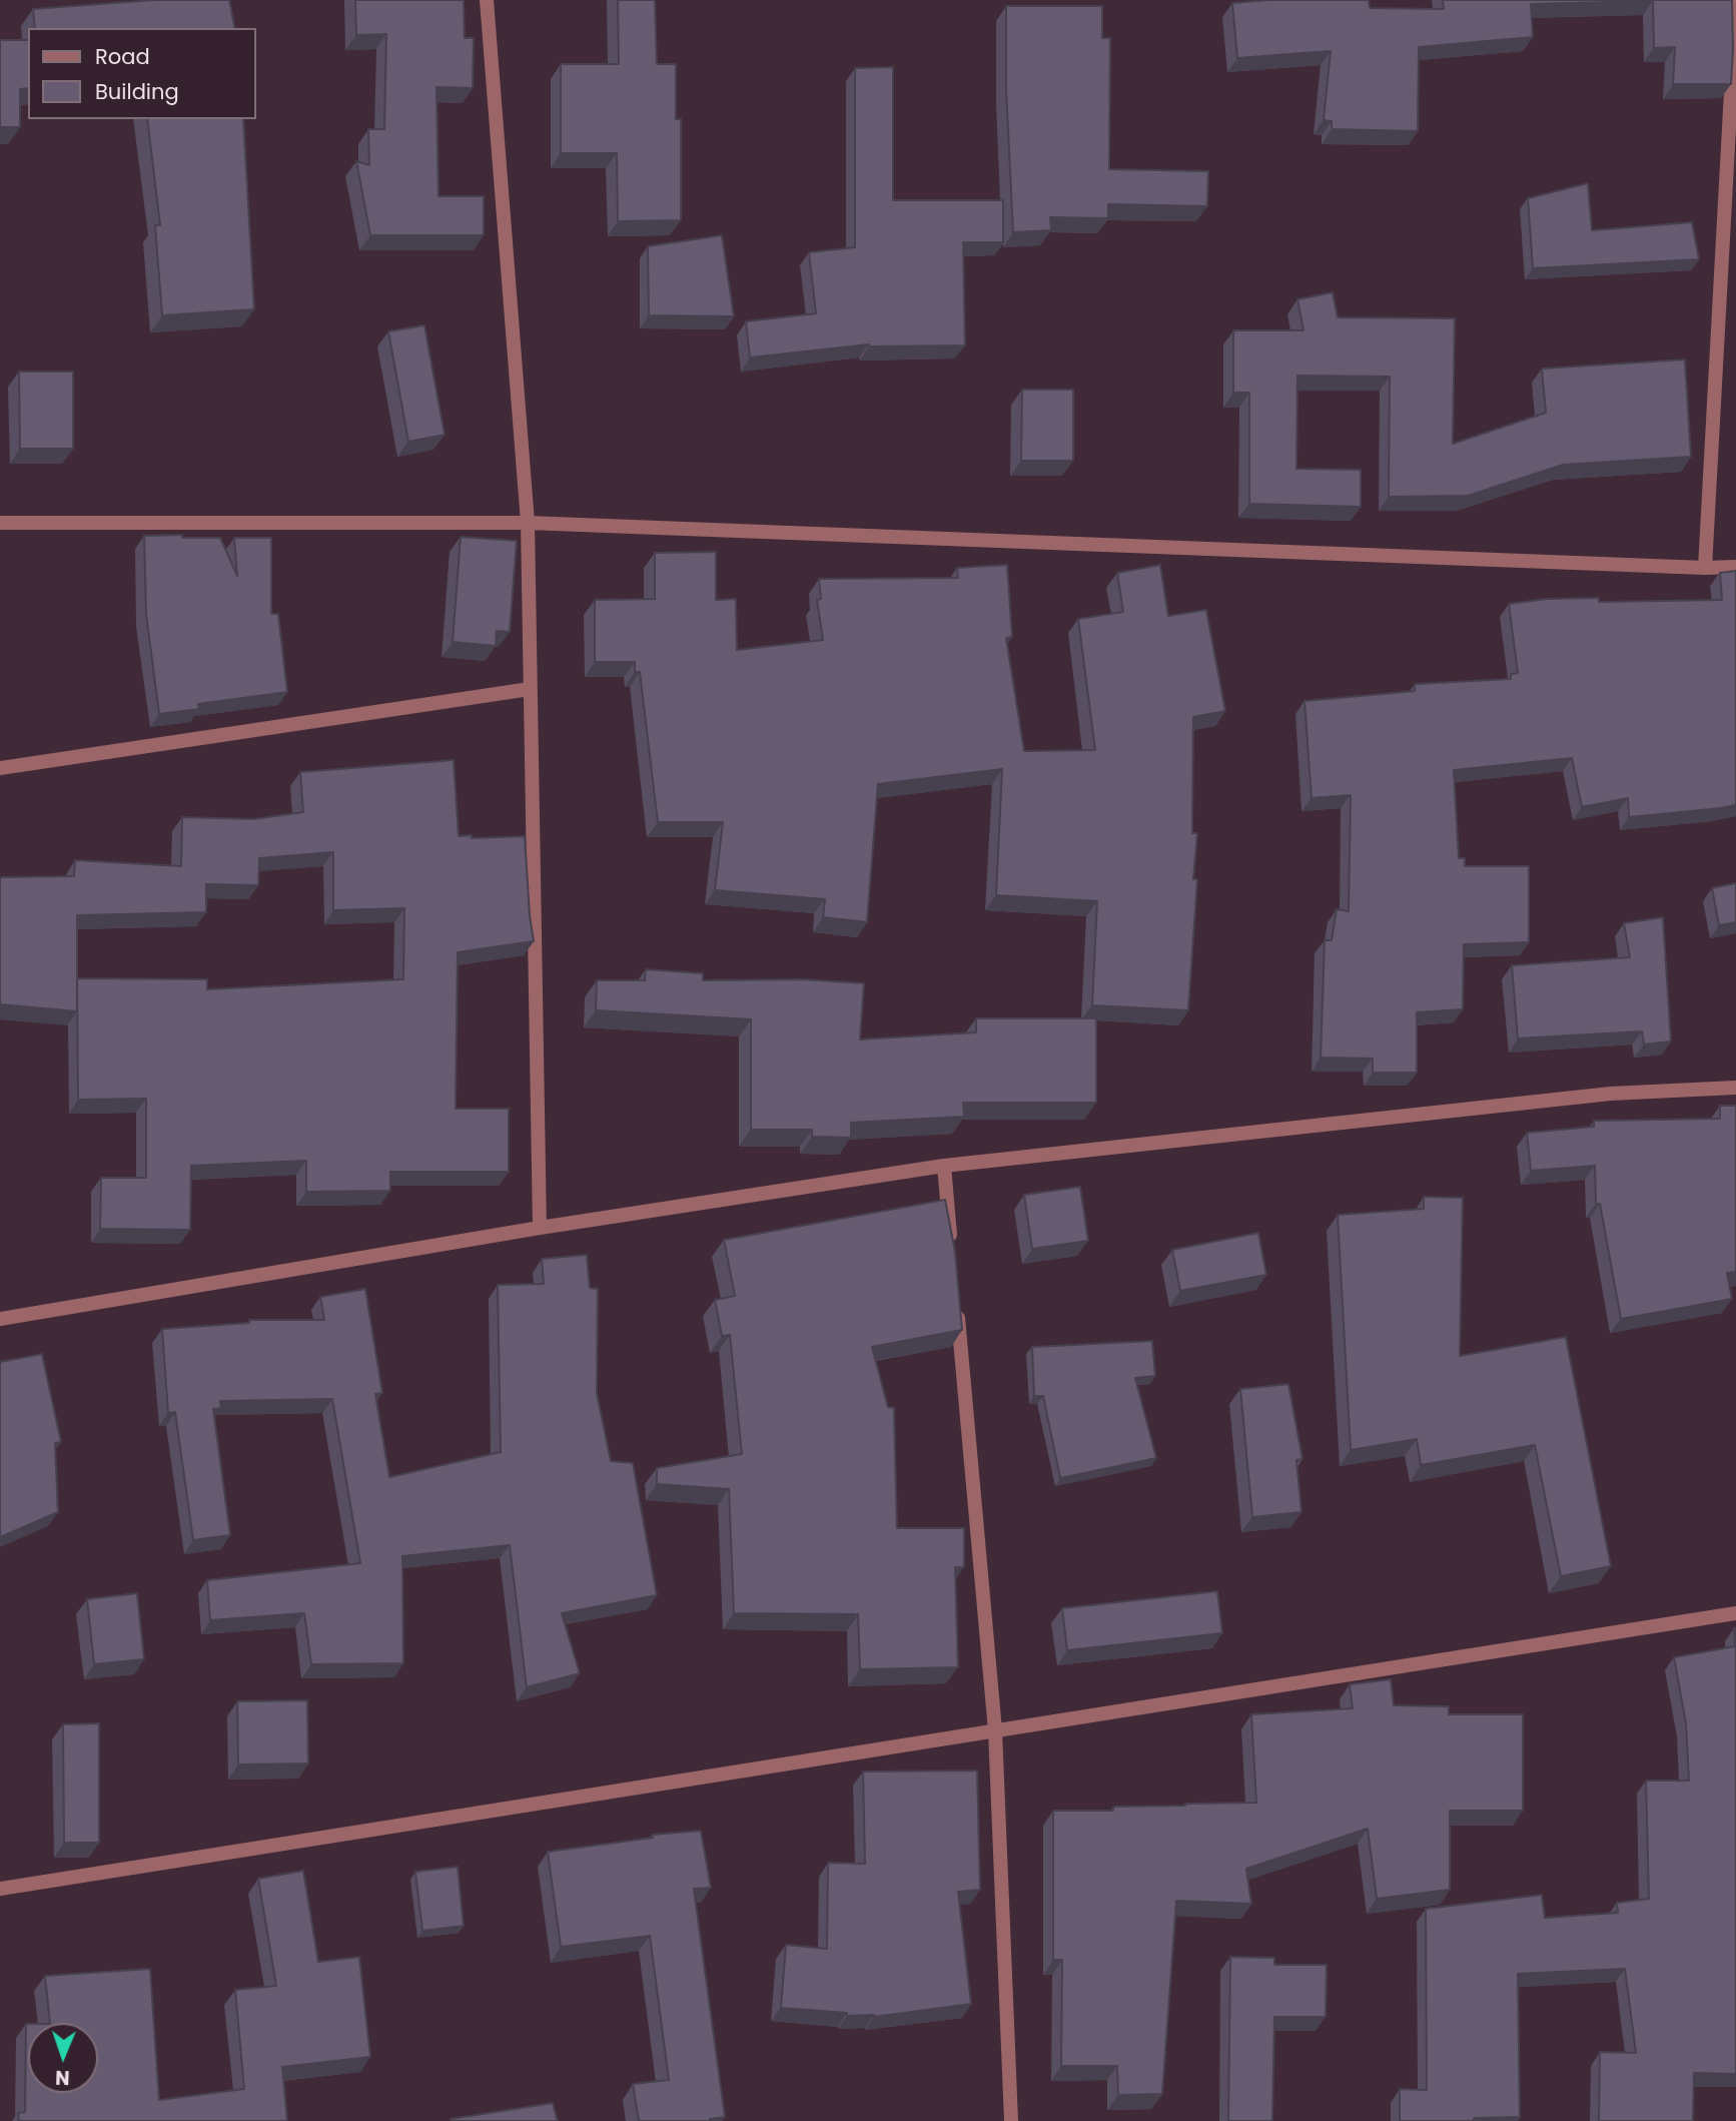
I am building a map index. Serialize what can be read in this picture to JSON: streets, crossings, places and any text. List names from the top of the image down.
{
  "legend": ["Road", "Building"],
  "north": "bottom"
}
